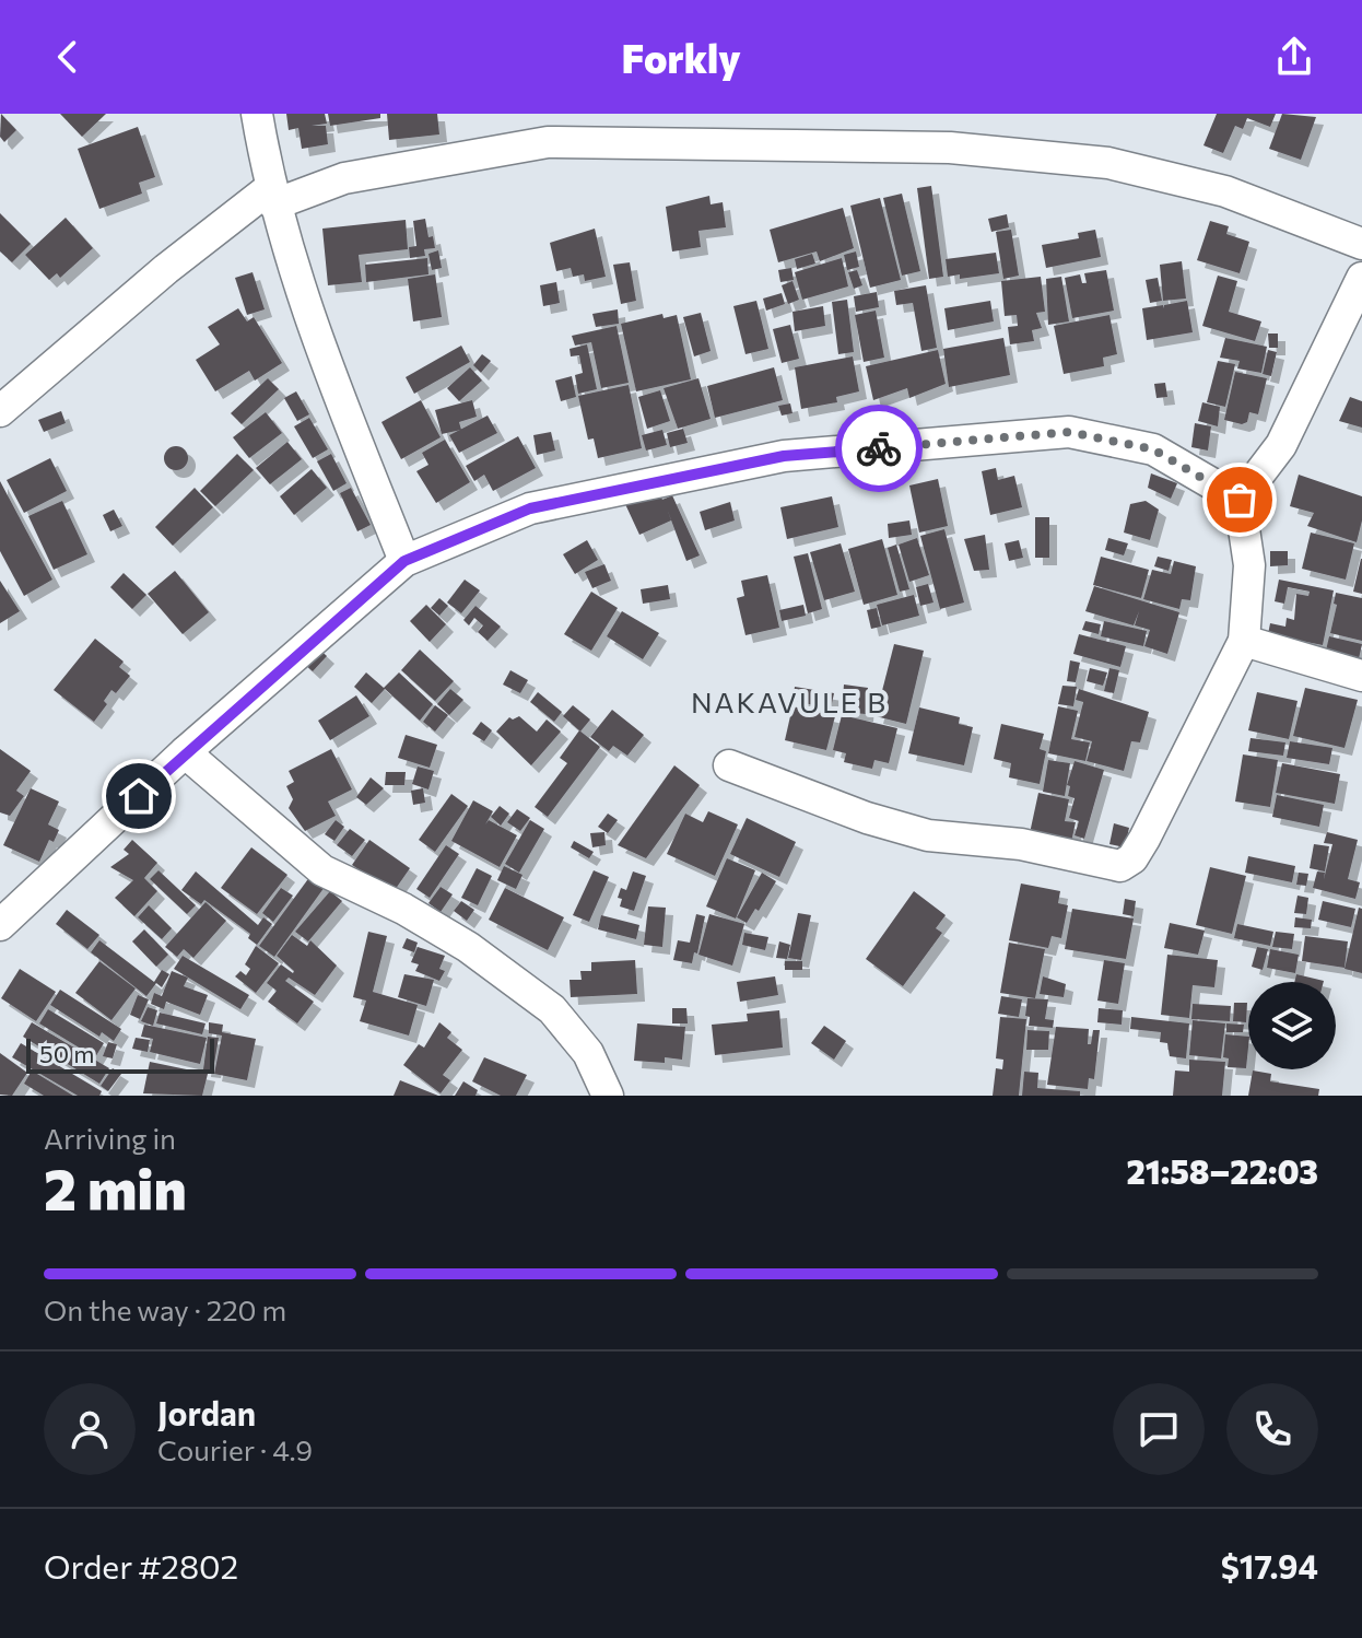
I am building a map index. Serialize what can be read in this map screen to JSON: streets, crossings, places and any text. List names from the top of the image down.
{
  "districts": ["NAKAVULE B"],
  "scale_bar": "50 m",
  "page": {
    "header": "Forkly",
    "scale": "50 m",
    "heading": ["2 min", "Arriving in", "21:58–22:03"],
    "panel": [
      "Jordan",
      "Courier · 4.9",
      "Order #2802",
      "$17.94"
    ],
    "bar": "On the way · 220 m"
  }
}
